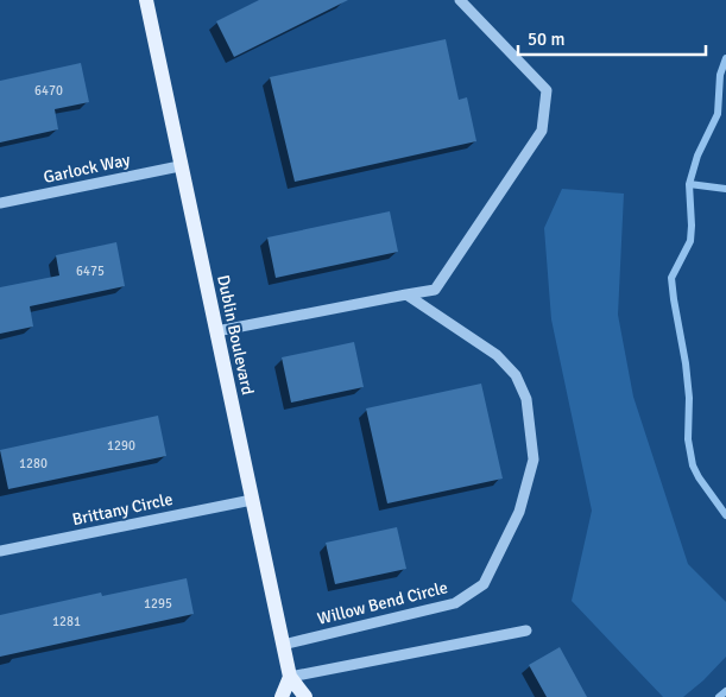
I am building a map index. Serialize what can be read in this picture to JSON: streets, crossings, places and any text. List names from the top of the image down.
{
  "streets": {
    "main road": ["Dublin Boulevard"],
    "street": ["Garlock Way", "Brittany Circle", "Willow Bend Circle"]
  },
  "crossings": [
    ["Garlock Way", "Dublin Boulevard"],
    ["Dublin Boulevard", "Brittany Circle"],
    ["Dublin Boulevard", "Willow Bend Circle"]
  ],
  "house_numbers": [
    "6470",
    "6475",
    "1290",
    "1280",
    "1295",
    "1281"
  ],
  "scale_bar": "50 m"
}
